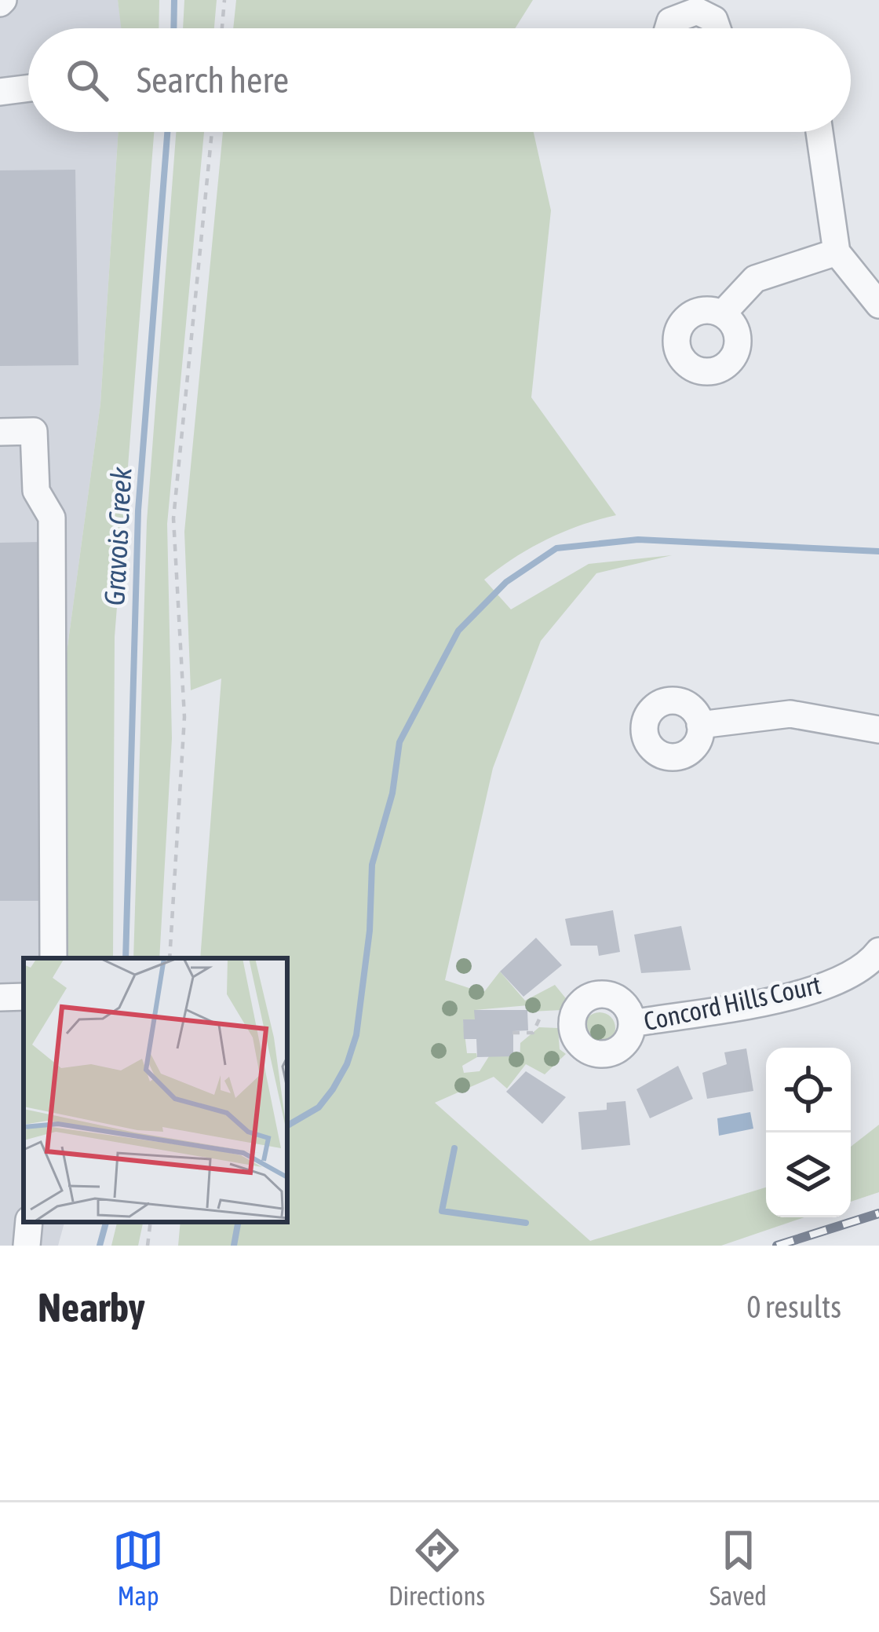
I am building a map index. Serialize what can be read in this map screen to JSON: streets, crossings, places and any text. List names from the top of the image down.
{
  "streets": {
    "street": ["Concord Hills Court"]
  },
  "water": ["Gravois Creek"],
  "page": {
    "search": "Search here",
    "heading": ["Nearby", "0 results"],
    "nav": ["Map", "Directions", "Saved"]
  }
}
